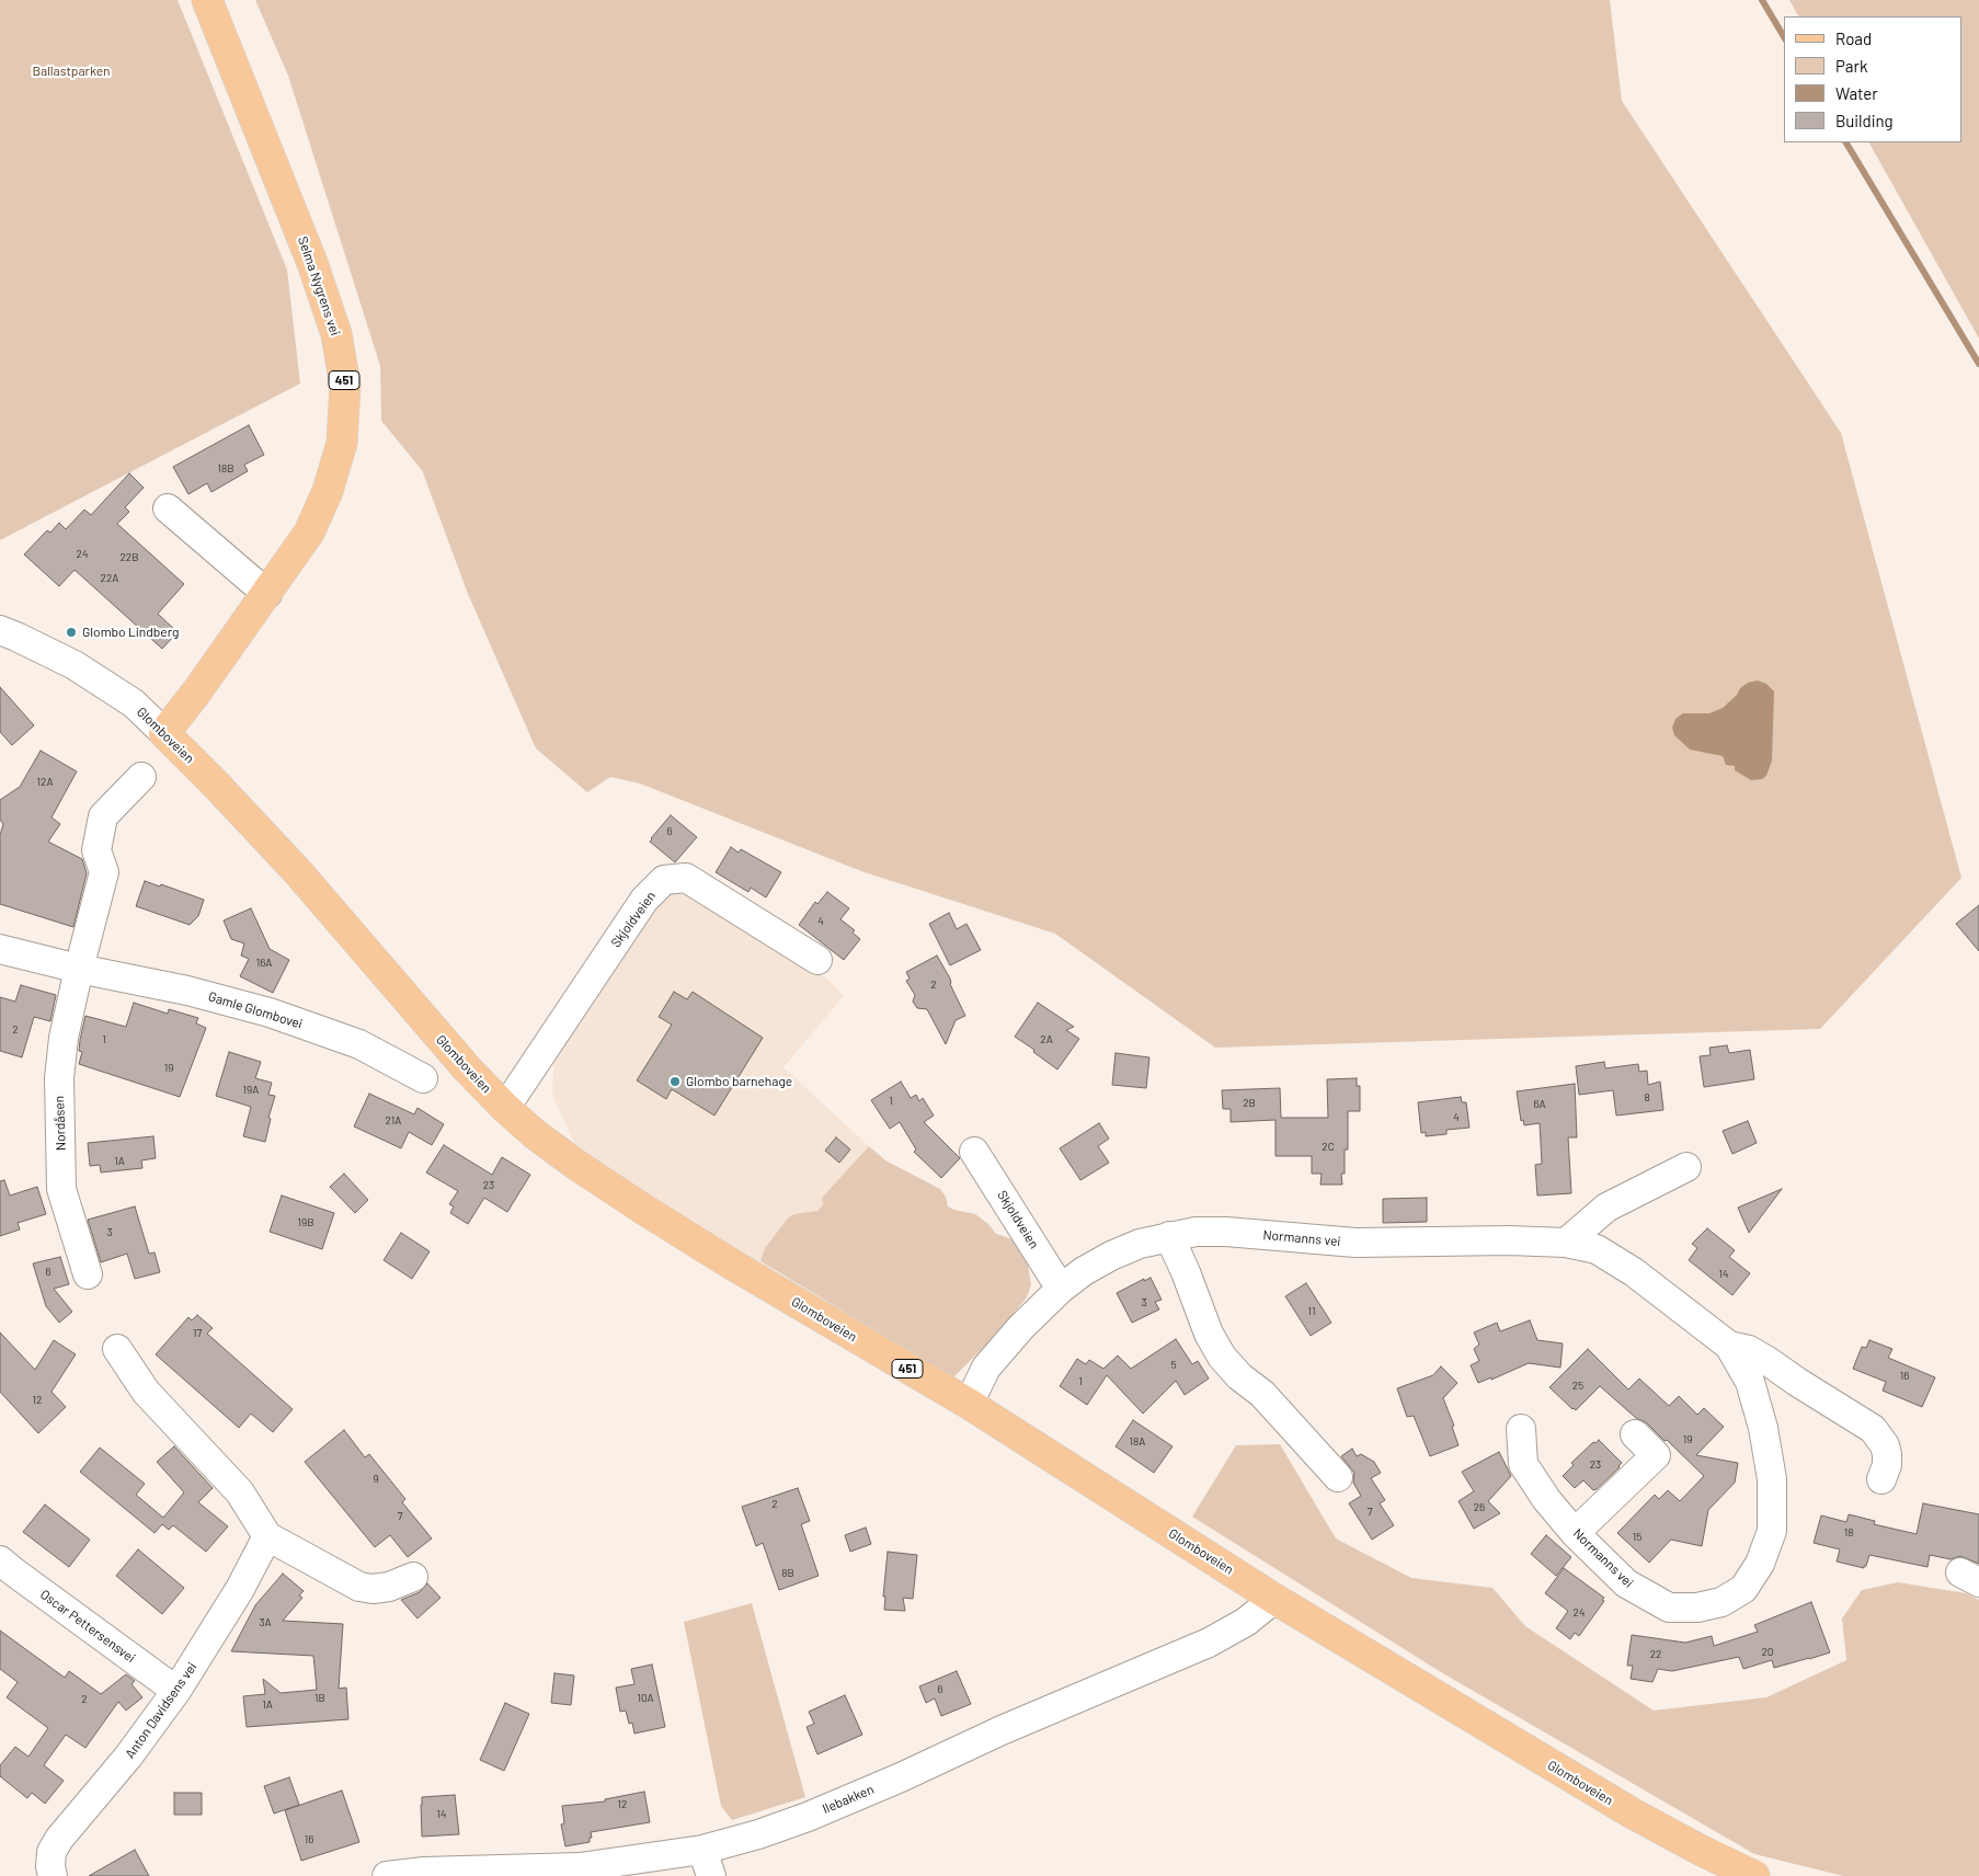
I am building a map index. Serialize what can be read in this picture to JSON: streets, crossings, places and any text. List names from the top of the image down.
{
  "streets": {
    "main road": ["Selma Nygrens vei", "451", "Glomboveien"],
    "street": [
      "Skjoldveien",
      "Gamle Glombovei",
      "Nordåsen",
      "Normanns vei",
      "Oscar Pettersensvei",
      "Anton Davidsens vei",
      "Ilebakken"
    ]
  },
  "crossings": [
    ["Selma Nygrens vei", "Glomboveien"],
    ["Glomboveien", "Skjoldveien"],
    ["Glomboveien", "Normanns vei"],
    ["Glomboveien", "Ilebakken"],
    ["Skjoldveien", "Normanns vei"],
    ["Gamle Glombovei", "Nordåsen"],
    ["Oscar Pettersensvei", "Anton Davidsens vei"]
  ],
  "parks": ["Ballastparken"],
  "places": ["Glombo Lindberg", "Glombo barnehage"],
  "house_numbers": [
    "18B",
    "24",
    "22B",
    "22A",
    "12A",
    "6",
    "4",
    "16A",
    "2",
    "2",
    "1",
    "2A",
    "19",
    "19A",
    "8",
    "1",
    "2B",
    "6A",
    "4",
    "21A",
    "2C",
    "1A",
    "23",
    "19B",
    "3",
    "6",
    "14",
    "3",
    "11",
    "17",
    "5",
    "16",
    "1",
    "25",
    "12",
    "19",
    "18A",
    "23",
    "9",
    "2",
    "26",
    "7",
    "7",
    "18",
    "15",
    "8B",
    "24",
    "3A",
    "20",
    "22",
    "6",
    "1B",
    "10A",
    "2",
    "1A",
    "12",
    "14",
    "16"
  ],
  "legend": [
    "Road",
    "Park",
    "Water",
    "Building"
  ]
}
